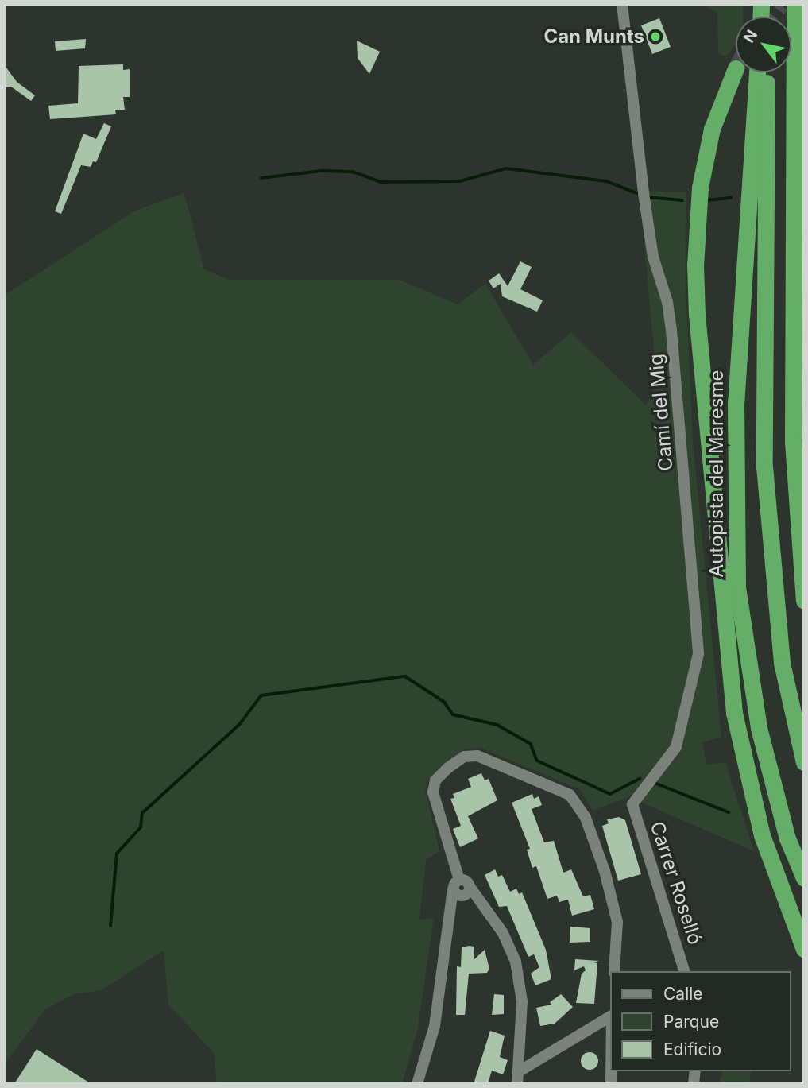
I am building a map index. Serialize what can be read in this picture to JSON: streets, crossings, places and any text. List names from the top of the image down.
{
  "streets": {
    "highway": ["Autopista del Maresme"],
    "street": ["Camí del Mig", "Carrer Roselló"]
  },
  "crossings": [
    ["Camí del Mig", "Carrer Roselló"]
  ],
  "places": ["Can Munts"],
  "legend": ["Calle", "Parque", "Edificio"],
  "north": "top left"
}
